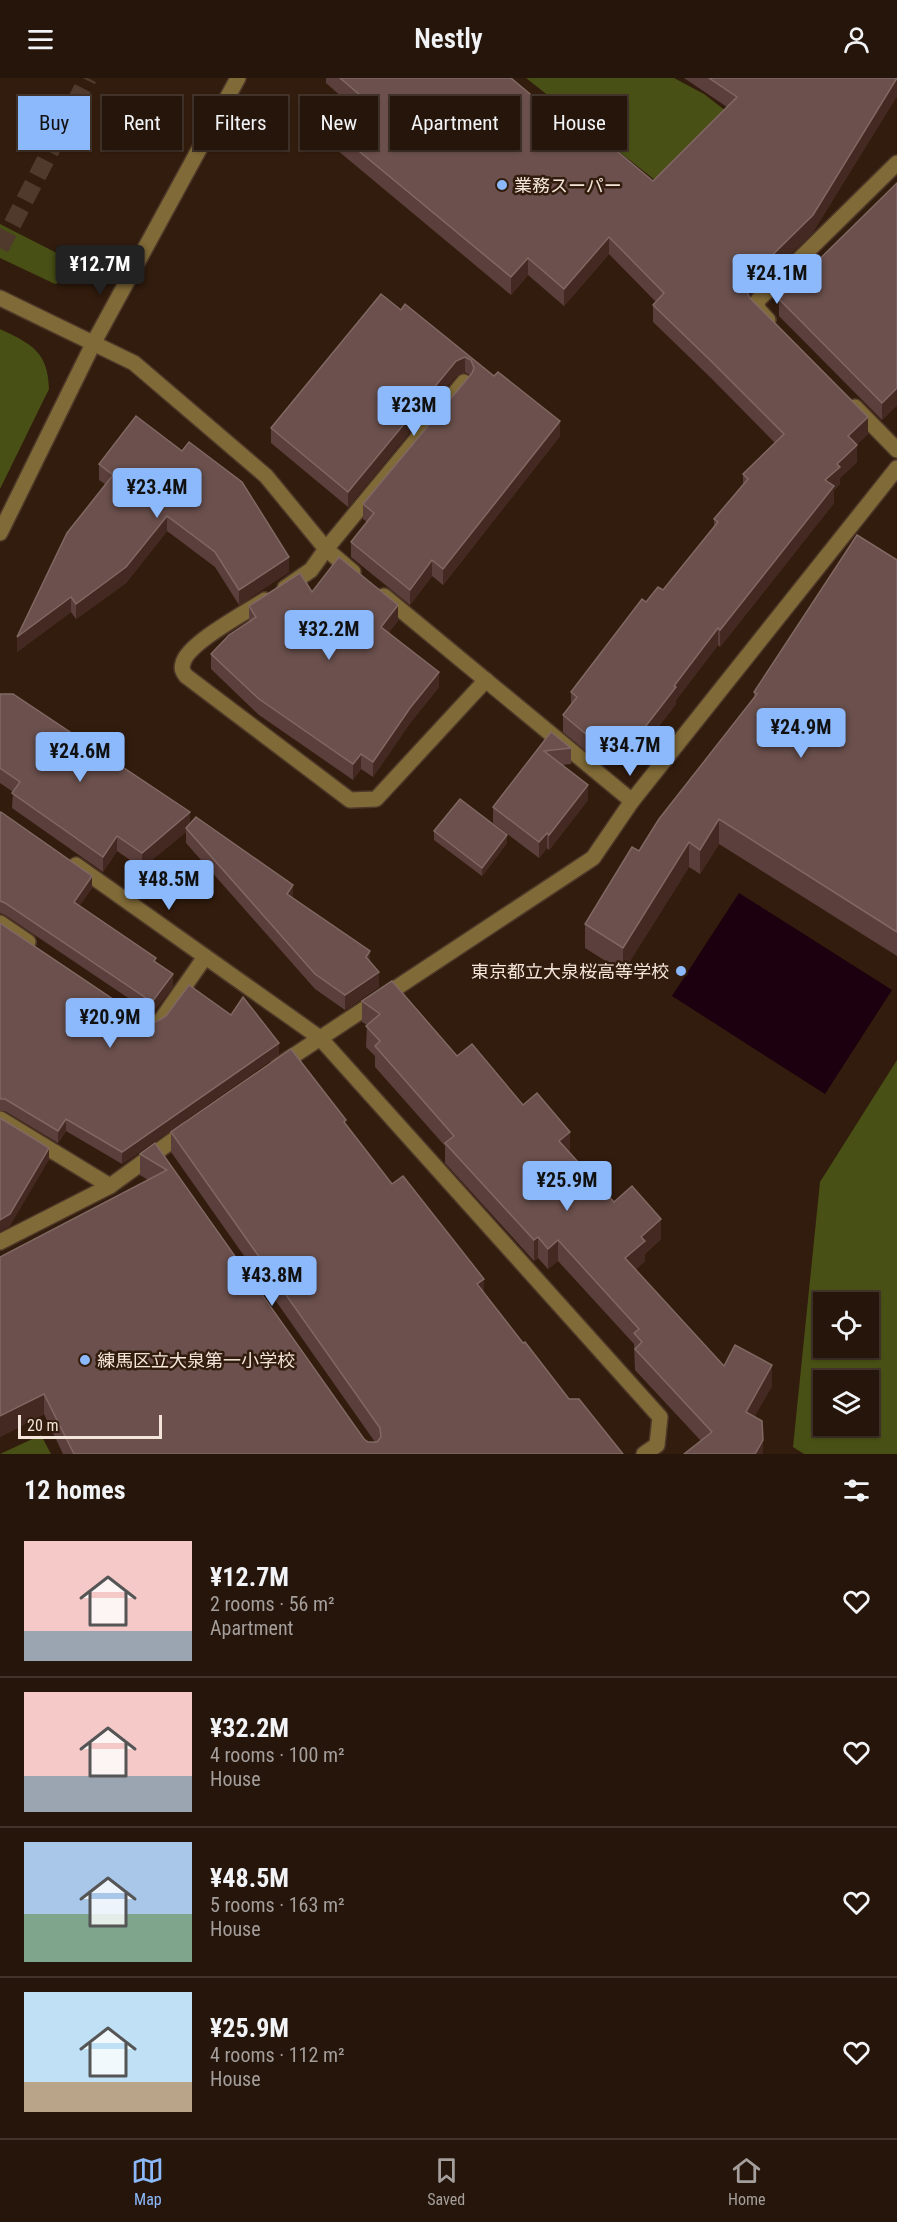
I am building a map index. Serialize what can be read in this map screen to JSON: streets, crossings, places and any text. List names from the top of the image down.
{
  "places": ["業務スーパー", "東京都立大泉桜高等学校", "練馬区立大泉第一小学校"],
  "scale_bar": "20 m",
  "page": {
    "header": "Nestly",
    "chip": [
      "Buy",
      "Rent",
      "Filters",
      "New",
      "Apartment",
      "House"
    ],
    "price": [
      "¥12.7M",
      "¥24.1M",
      "¥23M",
      "¥23.4M",
      "¥32.2M",
      "¥24.9M",
      "¥34.7M",
      "¥24.6M",
      "¥48.5M",
      "¥20.9M",
      "¥25.9M",
      "¥43.8M"
    ],
    "scale": "20 m",
    "heading": "12 homes",
    "list": [
      {
        "name": "¥12.7M",
        "note": "2 rooms · 56 m² · Apartment"
      },
      {
        "name": "¥32.2M",
        "note": "4 rooms · 100 m² · House"
      },
      {
        "name": "¥48.5M",
        "note": "5 rooms · 163 m² · House"
      },
      {
        "name": "¥25.9M",
        "note": "4 rooms · 112 m² · House"
      }
    ],
    "tabs": ["Map", "Saved", "Home"]
  }
}
